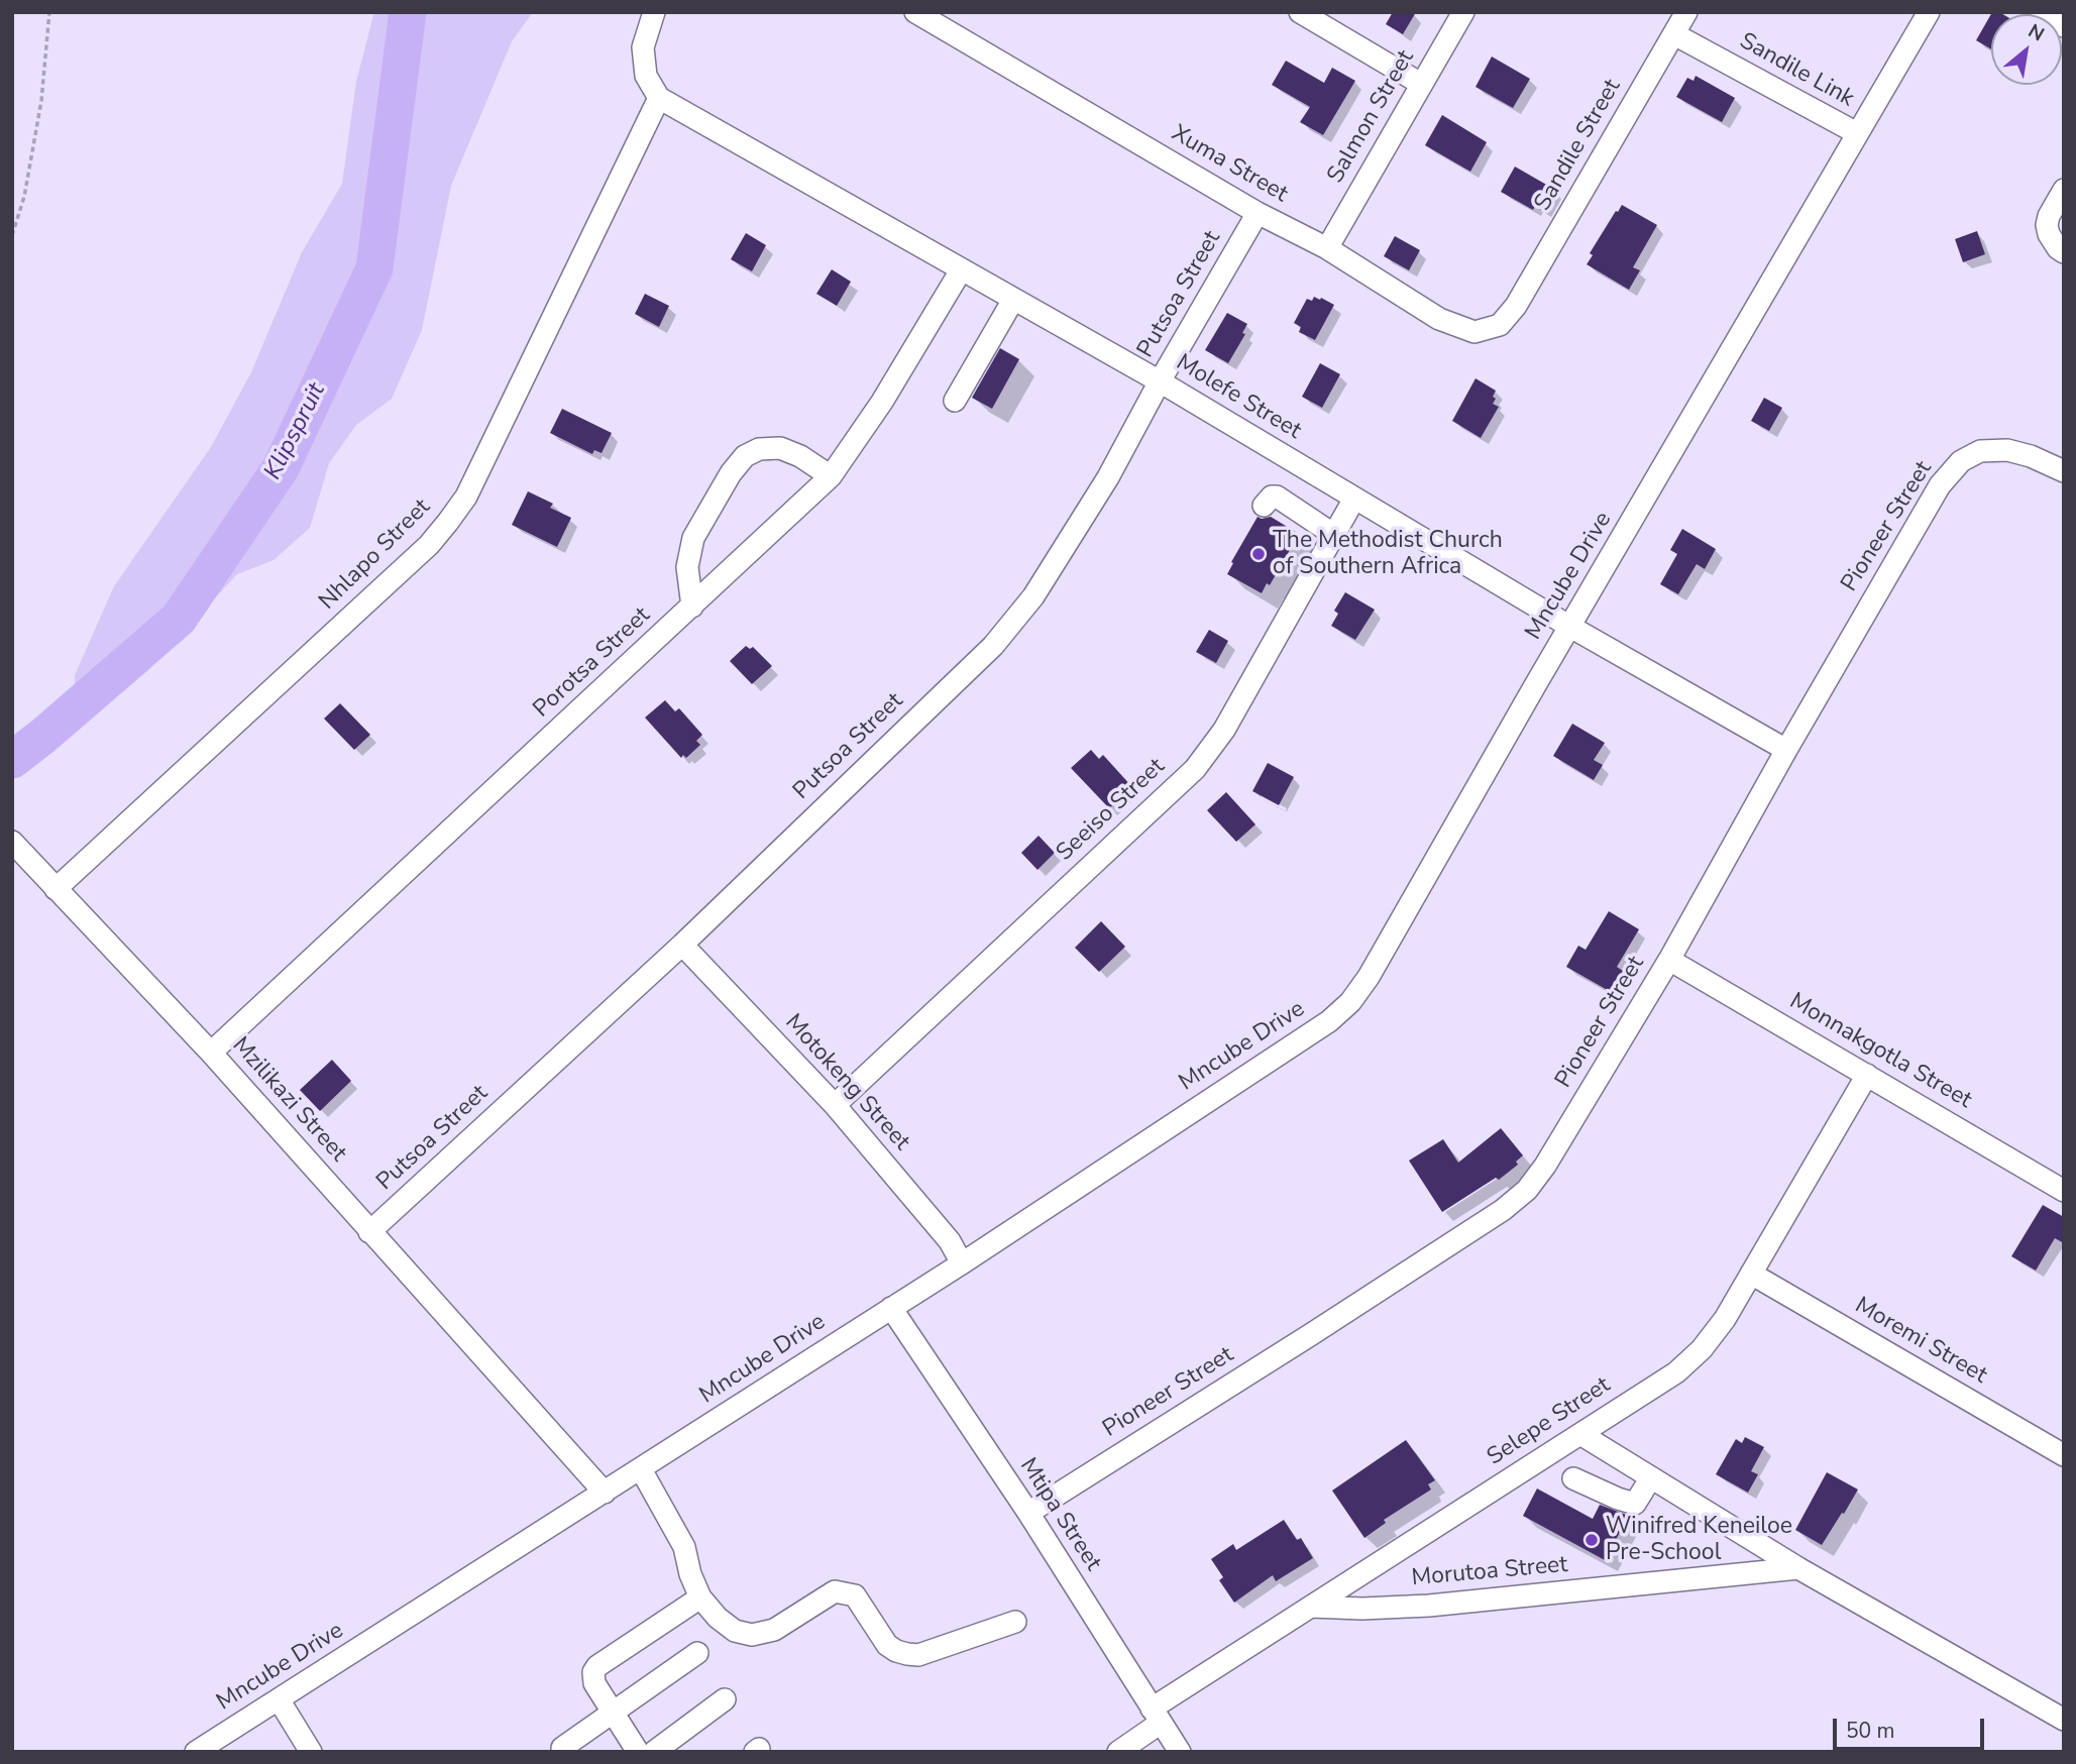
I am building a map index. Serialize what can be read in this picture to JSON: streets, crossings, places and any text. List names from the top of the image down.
{
  "streets": {
    "street": [
      "Sandile Link",
      "Salmon Street",
      "Sandile Street",
      "Xuma Street",
      "Putsoa Street",
      "Molefe Street",
      "Pioneer Street",
      "Nhlapo Street",
      "Mncube Drive",
      "Porotsa Street",
      "Seeiso Street",
      "Monnakgotla Street",
      "Motokeng Street",
      "Mzilikazi Street",
      "Moremi Street",
      "Selepe Street",
      "Mtipa Street",
      "Morutoa Street"
    ]
  },
  "crossings": [
    ["Sandile Link", "Sandile Street"],
    ["Sandile Link", "Mncube Drive"],
    ["Salmon Street", "Xuma Street"],
    ["Sandile Street", "Xuma Street"],
    ["Xuma Street", "Putsoa Street"],
    ["Putsoa Street", "Molefe Street"],
    ["Putsoa Street", "Motokeng Street"],
    ["Putsoa Street", "Mzilikazi Street"],
    ["Molefe Street", "Pioneer Street"],
    ["Molefe Street", "Nhlapo Street"],
    ["Molefe Street", "Mncube Drive"],
    ["Molefe Street", "Porotsa Street"],
    ["Molefe Street", "Seeiso Street"],
    ["Pioneer Street", "Monnakgotla Street"],
    ["Pioneer Street", "Mtipa Street"],
    ["Nhlapo Street", "Mzilikazi Street"],
    ["Mncube Drive", "Motokeng Street"],
    ["Mncube Drive", "Mzilikazi Street"],
    ["Mncube Drive", "Mtipa Street"],
    ["Porotsa Street", "Mzilikazi Street"],
    ["Seeiso Street", "Motokeng Street"],
    ["Monnakgotla Street", "Selepe Street"],
    ["Moremi Street", "Selepe Street"],
    ["Selepe Street", "Mtipa Street"],
    ["Selepe Street", "Morutoa Street"]
  ],
  "water": ["Klipspruit"],
  "places": ["The Methodist Church of Southern Africa", "Winifred Keneiloe Pre-School"],
  "scale_bar": "50 m",
  "north": "top right"
}
